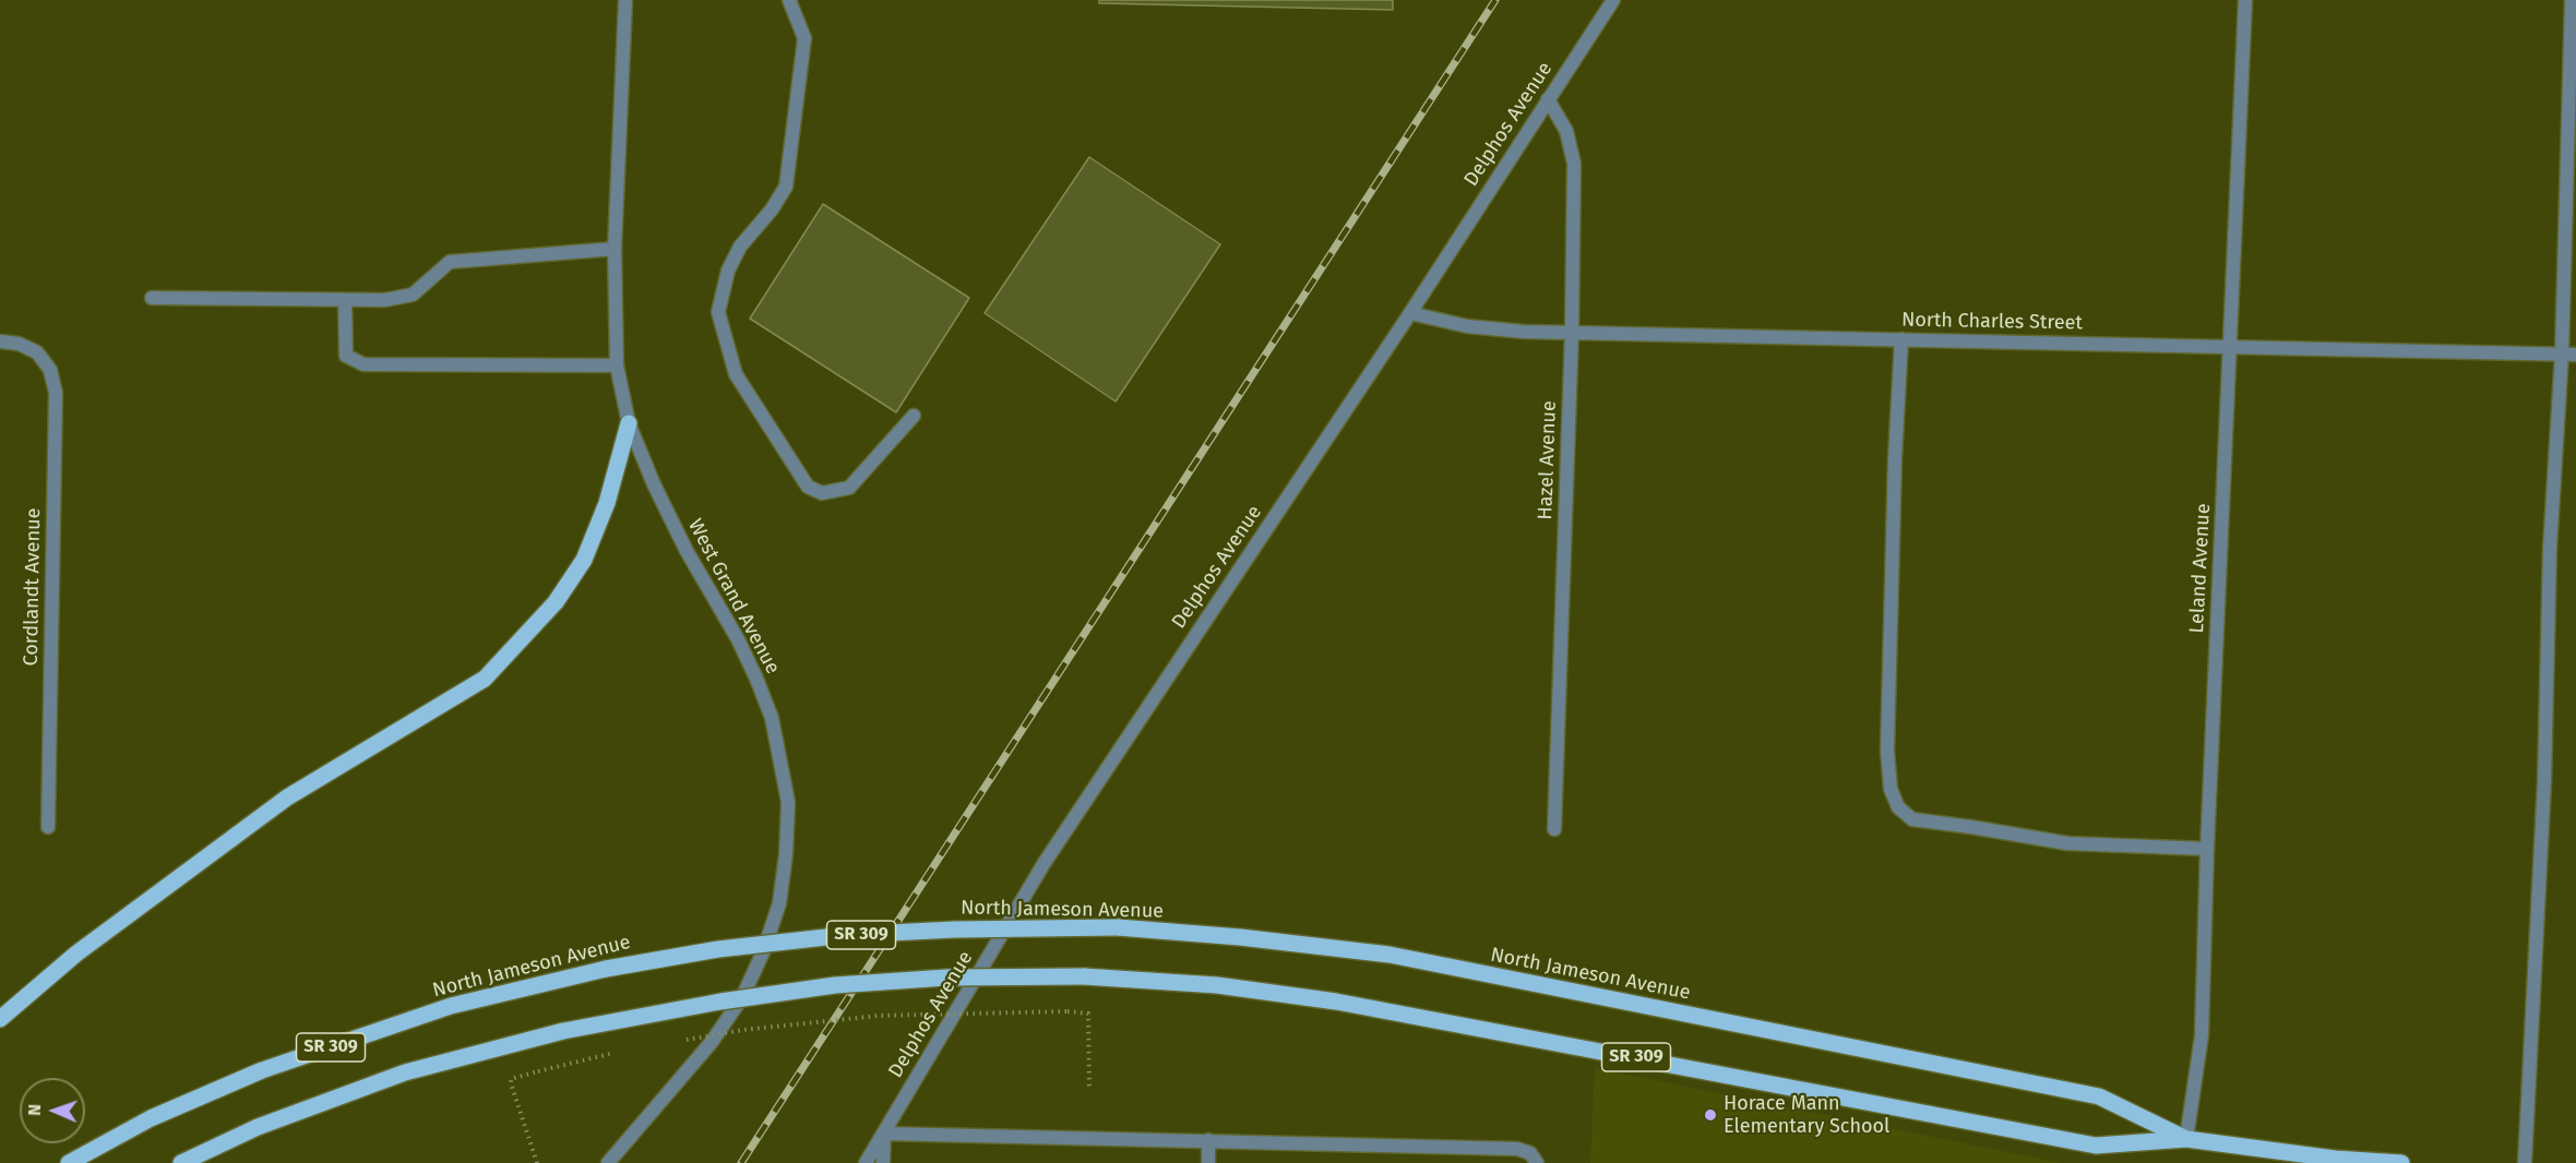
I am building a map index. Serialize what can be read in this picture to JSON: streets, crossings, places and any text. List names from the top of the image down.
{
  "streets": {
    "main road": ["North Jameson Avenue", "SR 309"],
    "street": [
      "Delphos Avenue",
      "North Charles Street",
      "Hazel Avenue",
      "Leland Avenue",
      "Cordlandt Avenue",
      "West Grand Avenue"
    ]
  },
  "crossings": [
    ["Delphos Avenue", "North Charles Street"],
    ["Delphos Avenue", "Hazel Avenue"],
    ["North Charles Street", "Hazel Avenue"],
    ["North Charles Street", "Leland Avenue"],
    ["Leland Avenue", "North Jameson Avenue"]
  ],
  "places": ["Horace Mann Elementary School"],
  "north": "left"
}
